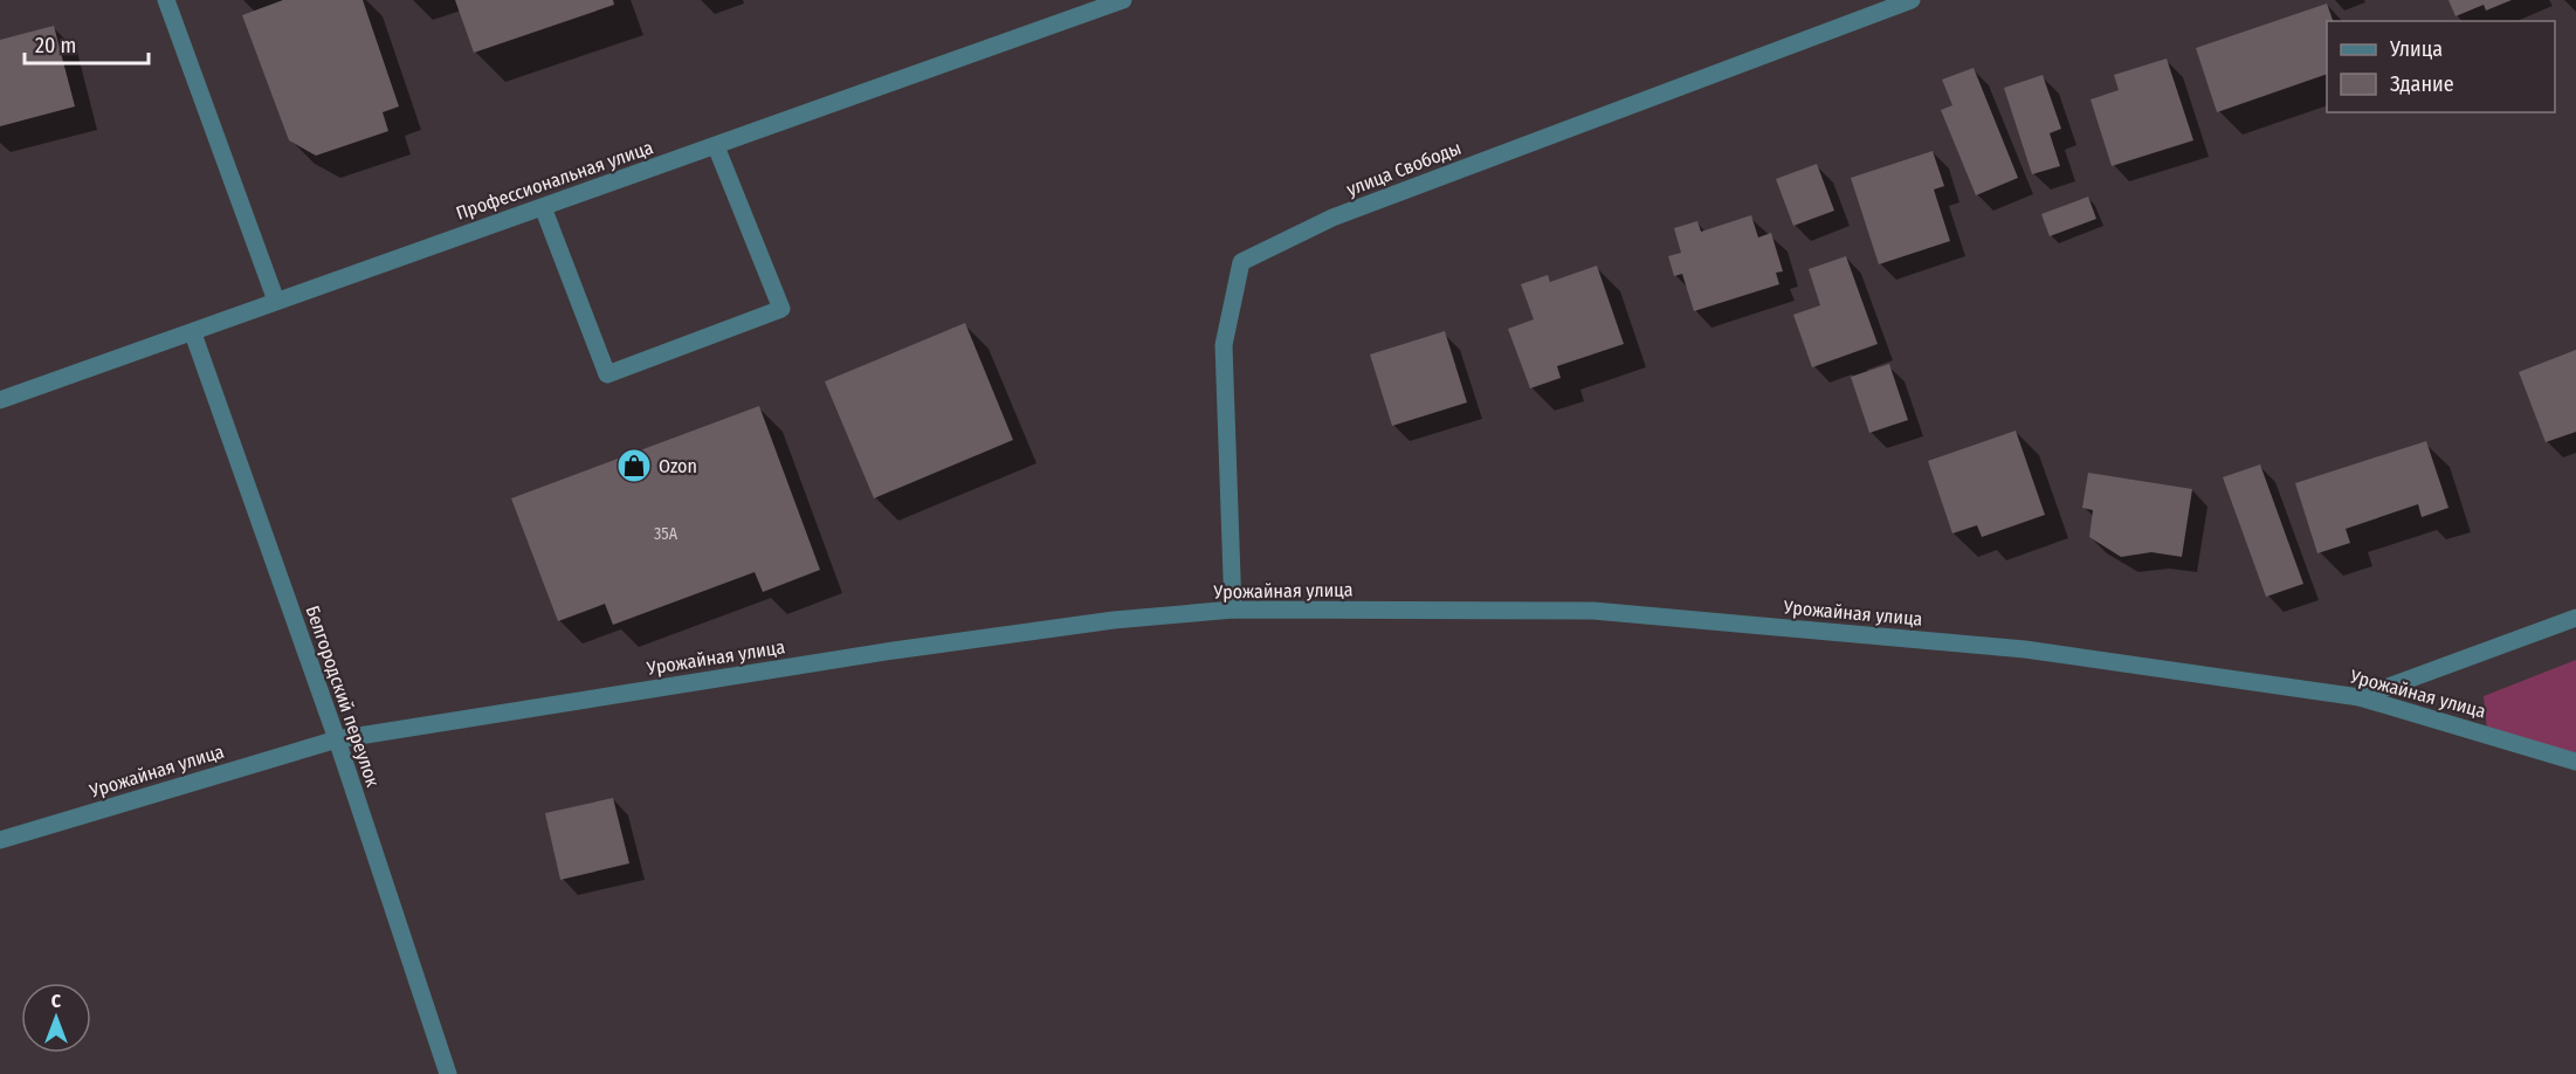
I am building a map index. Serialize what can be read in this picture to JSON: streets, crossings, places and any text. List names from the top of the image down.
{
  "streets": {
    "street": [
      "улица Свободы",
      "Профессиональная улица",
      "Урожайная улица",
      "Белгородский переулок"
    ]
  },
  "crossings": [
    ["улица Свободы", "Урожайная улица"],
    ["Профессиональная улица", "Белгородский переулок"],
    ["Урожайная улица", "Белгородский переулок"]
  ],
  "places": {
    "shop": ["Ozon"]
  },
  "house_numbers": ["35А"],
  "legend": ["Улица", "Здание"],
  "scale_bar": "20 m",
  "north": "top"
}
